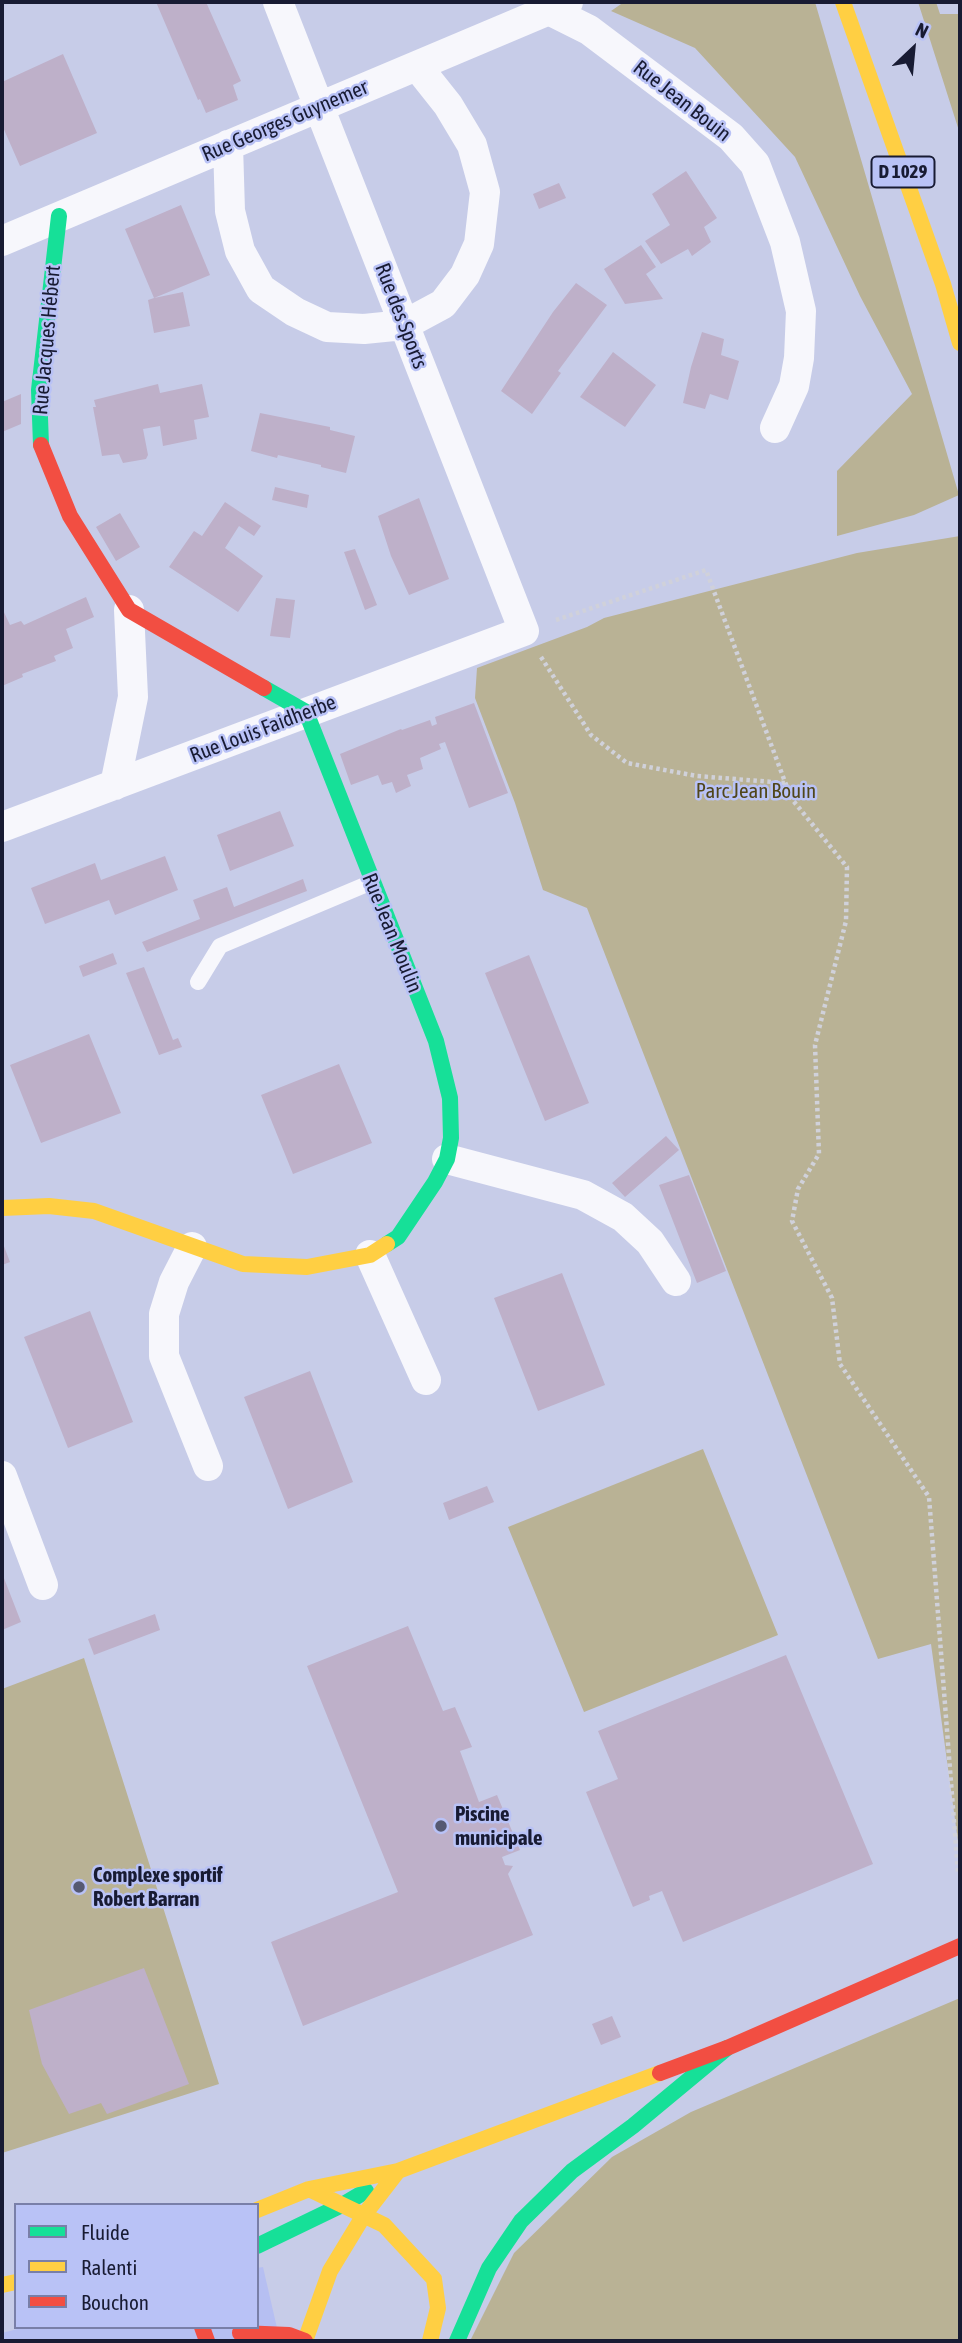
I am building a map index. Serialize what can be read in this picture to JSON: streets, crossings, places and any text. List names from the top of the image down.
{
  "streets": {
    "street": [
      "Rue Jean Bouin",
      "Rue Georges Guynemer",
      "D 1029",
      "Rue des Sports",
      "Rue Jacques Hébert",
      "Rue Louis Faidherbe",
      "Rue Jean Moulin"
    ]
  },
  "crossings": [
    ["Rue Jean Bouin", "Rue Georges Guynemer"],
    ["Rue Georges Guynemer", "Rue des Sports"],
    ["Rue Georges Guynemer", "Rue Jacques Hébert"],
    ["Rue des Sports", "Rue Louis Faidherbe"],
    ["Rue Jacques Hébert", "Rue Louis Faidherbe"],
    ["Rue Jacques Hébert", "Rue Jean Moulin"],
    ["Rue Louis Faidherbe", "Rue Jean Moulin"]
  ],
  "parks": ["Parc Jean Bouin"],
  "places": ["Piscine municipale", "Complexe sportif Robert Barran"],
  "legend": ["Fluide", "Ralenti", "Bouchon"],
  "north": "top right"
}
